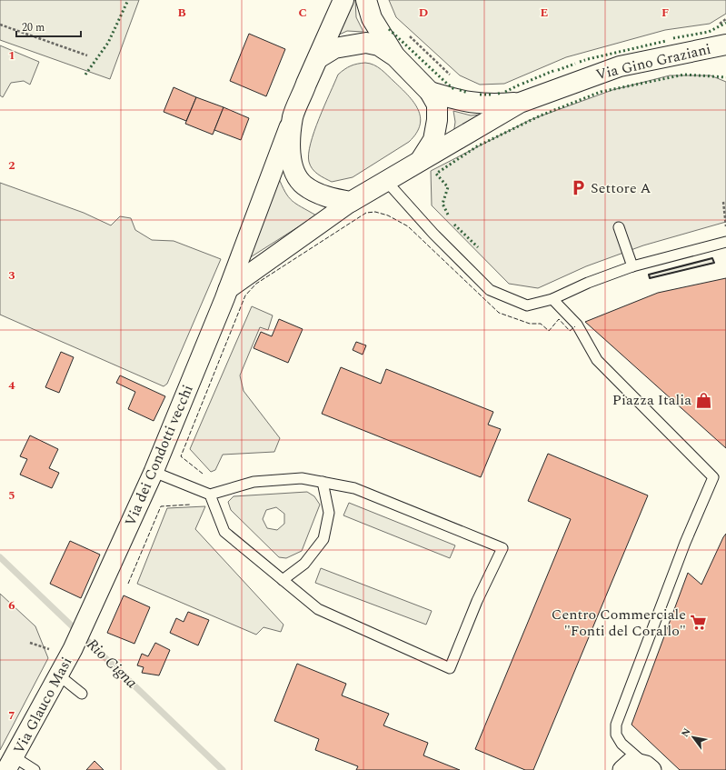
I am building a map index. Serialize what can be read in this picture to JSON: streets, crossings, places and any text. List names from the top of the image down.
{
  "streets": {
    "street": ["Via Gino Graziani", "Via dei Condotti vecchi", "Via Glauco Masi"]
  },
  "crossings": [
    ["Via dei Condotti vecchi", "Via Glauco Masi"]
  ],
  "water": ["Rio Cigna"],
  "places": {
    "parking": ["Settore A"],
    "shop": ["Piazza Italia"],
    "supermarket": ["Centro Commerciale \"Fonti del Corallo\""]
  },
  "scale_bar": "20 m",
  "north": "top left",
  "grid": {
    "columns": [
      "B",
      "C",
      "D",
      "E",
      "F"
    ],
    "rows": [
      "1",
      "2",
      "3",
      "4",
      "5",
      "6",
      "7"
    ]
  }
}
